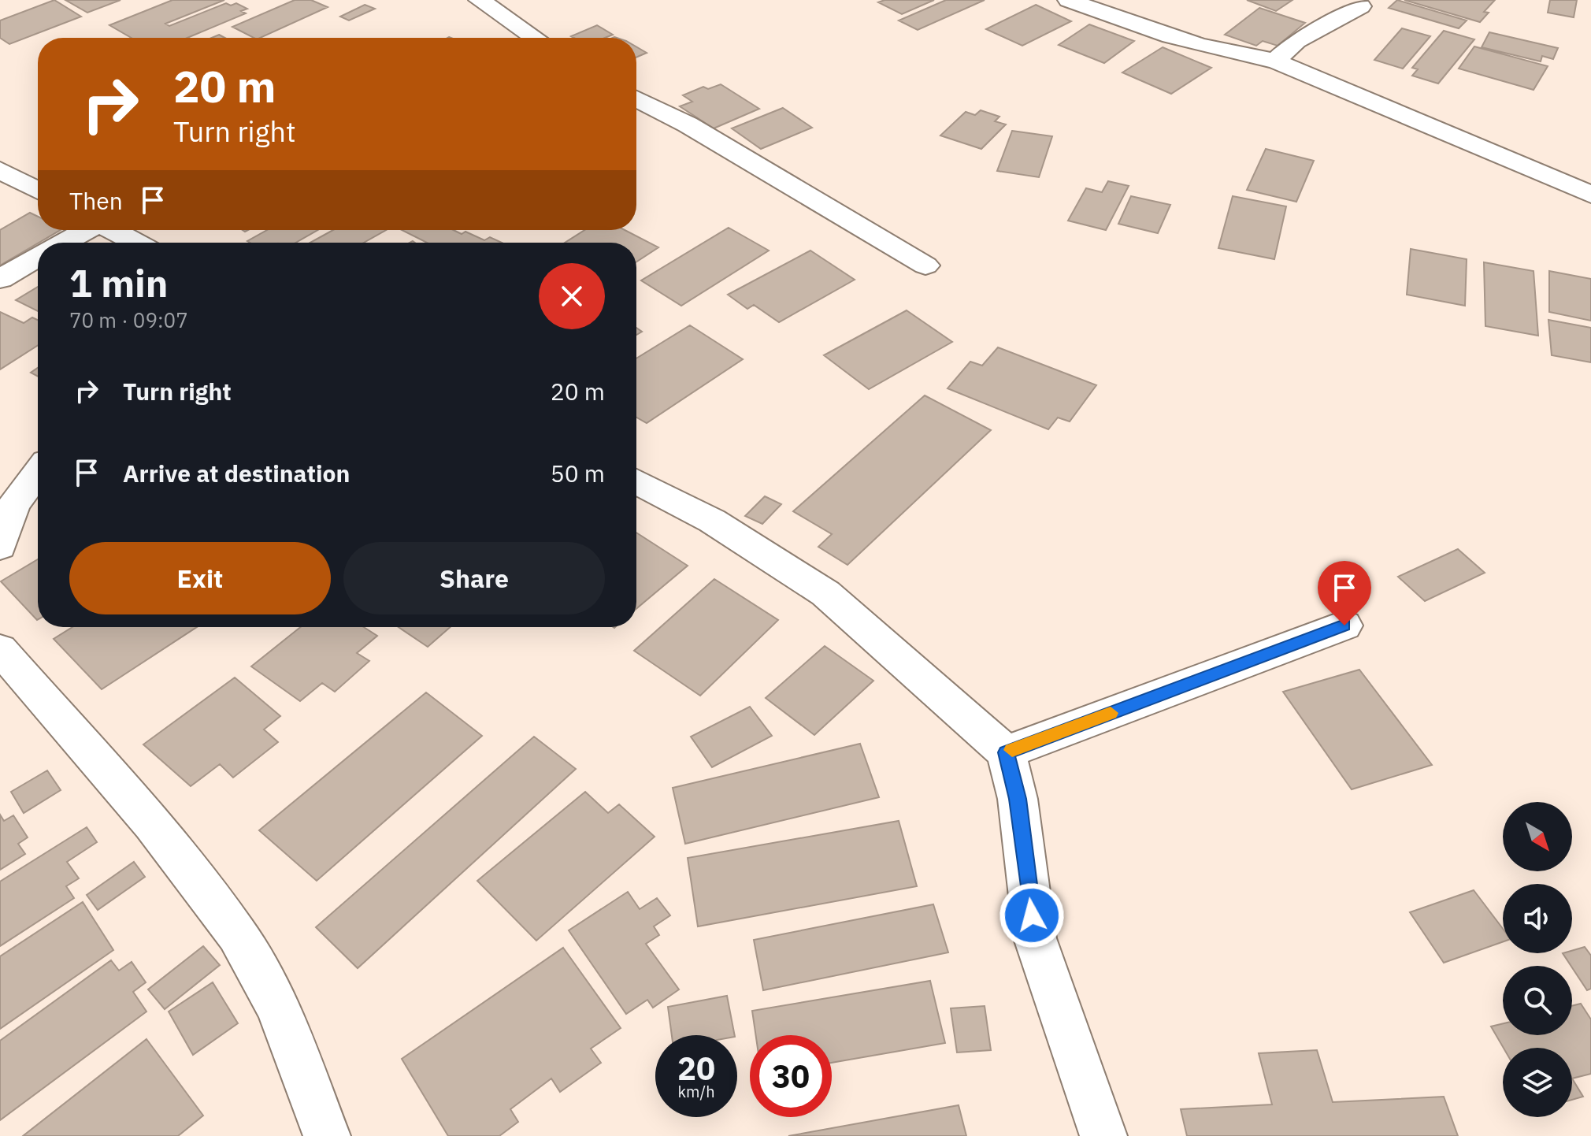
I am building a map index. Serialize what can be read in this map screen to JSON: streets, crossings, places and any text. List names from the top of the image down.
{
  "north": "bottom right",
  "page": {
    "turn": ["20 m", "Turn right"],
    "then": "Then",
    "heading": ["1 min", "70 m · 09:07"],
    "list": [
      {
        "name": "Turn right",
        "value": "20 m"
      },
      {
        "name": "Arrive at destination",
        "value": "50 m"
      }
    ],
    "buttons": ["Exit", "Share"],
    "speed": "20 km/h",
    "limit": "30"
  }
}
